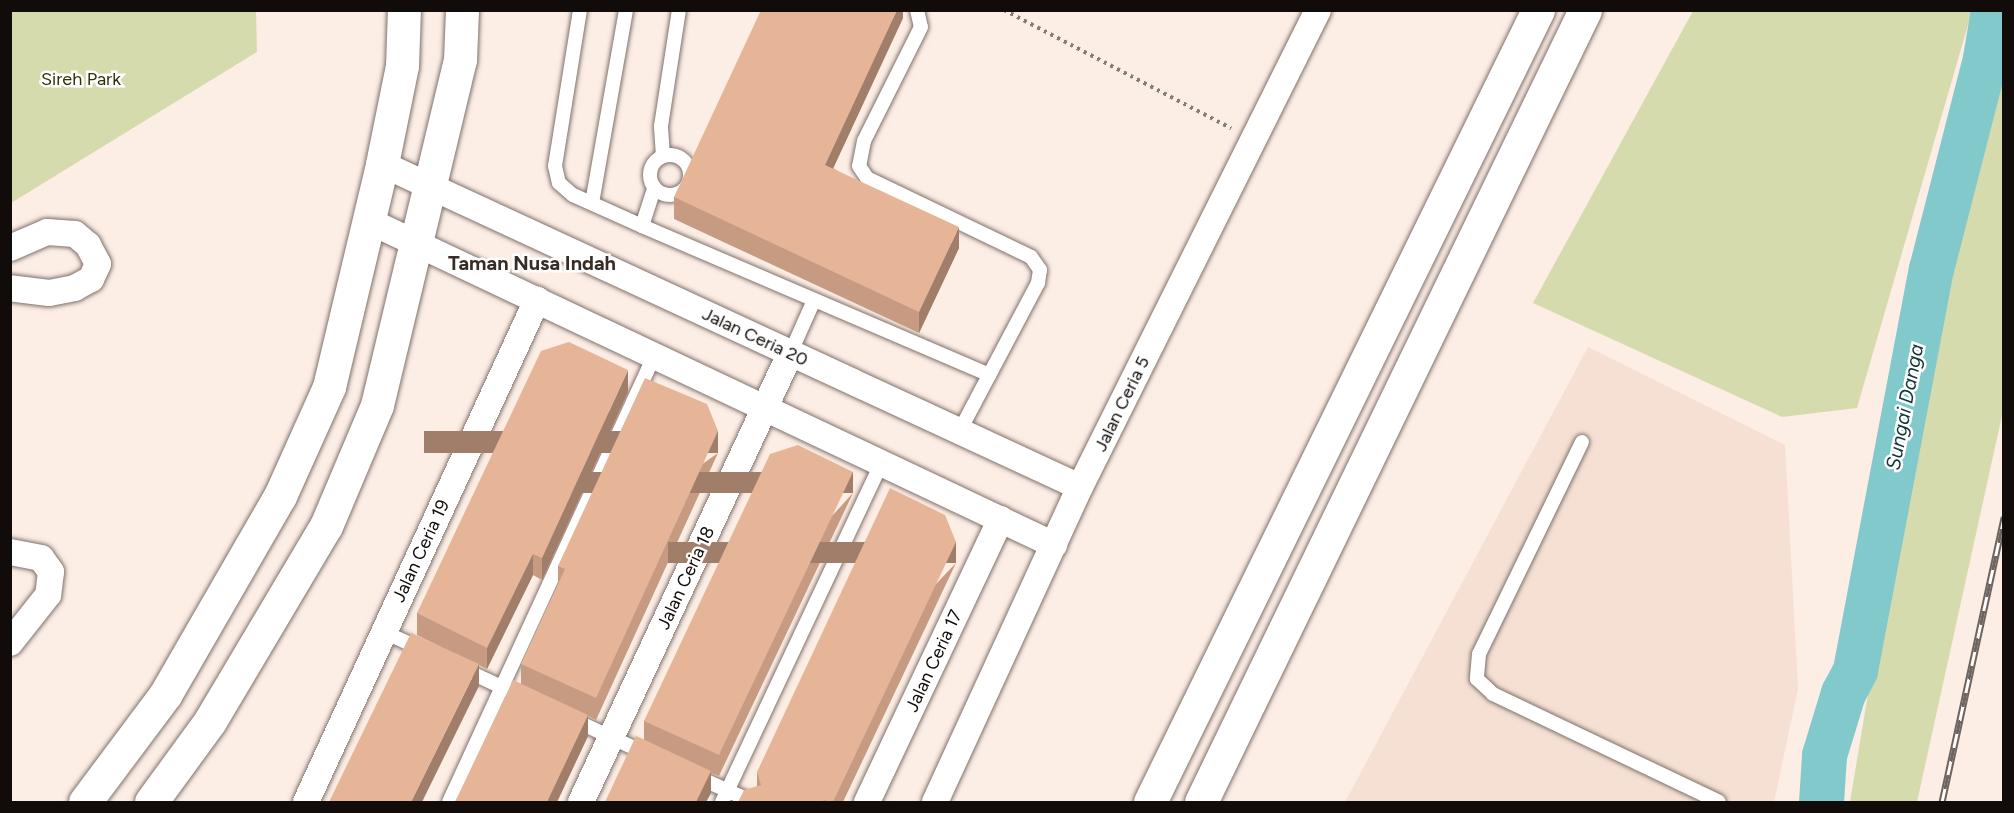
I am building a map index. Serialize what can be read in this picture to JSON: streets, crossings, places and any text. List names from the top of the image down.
{
  "streets": {
    "street": [
      "Jalan Ceria 20",
      "Jalan Ceria 5",
      "Jalan Ceria 19",
      "Jalan Ceria 18",
      "Jalan Ceria 17"
    ]
  },
  "crossings": [
    ["Jalan Ceria 20", "Jalan Ceria 5"],
    ["Jalan Ceria 20", "Jalan Ceria 18"]
  ],
  "districts": ["Taman Nusa Indah"],
  "water": ["Sungai Danga"],
  "parks": ["Sireh Park"]
}
